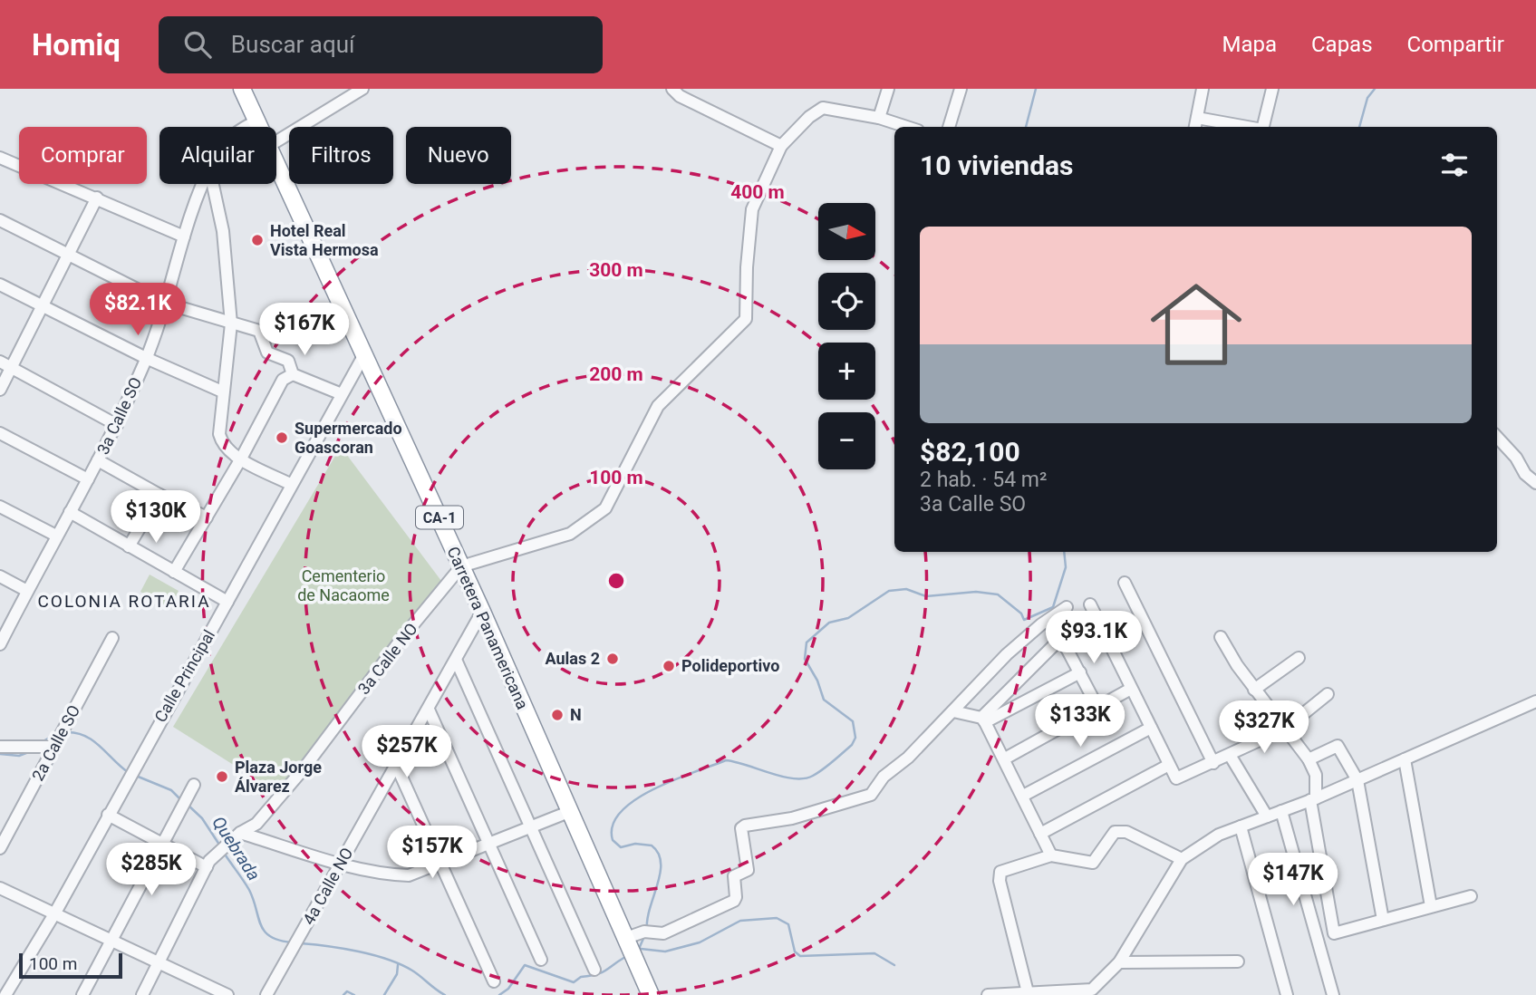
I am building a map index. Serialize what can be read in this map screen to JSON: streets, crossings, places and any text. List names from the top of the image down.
{
  "streets": {
    "highway": ["CA-1", "Carretera Panamericana"],
    "street": [
      "3a Calle SO",
      "3a Calle NO",
      "Calle Principal",
      "2a Calle SO",
      "4a Calle NO"
    ]
  },
  "crossings": [
    ["3a Calle SO", "Carretera Panamericana"],
    ["Carretera Panamericana", "3a Calle NO"],
    ["Carretera Panamericana", "Calle Principal"],
    ["Carretera Panamericana", "4a Calle NO"]
  ],
  "districts": ["COLONIA ROTARIA"],
  "water": ["Quebrada"],
  "parks": ["Cementerio de Nacaome"],
  "places": [
    "Hotel Real Vista Hermosa",
    "Supermercado Goascoran",
    "Aulas 2",
    "Polideportivo",
    "N",
    "Plaza Jorge Álvarez"
  ],
  "scale_bar": "100 m",
  "north": "right",
  "page": {
    "header": "Homiq",
    "search": "Buscar aquí",
    "nav": ["Mapa", "Capas", "Compartir"],
    "chip": [
      "Comprar",
      "Alquilar",
      "Filtros",
      "Nuevo"
    ],
    "heading": "10 viviendas",
    "map_buttons": ["+", "−"],
    "list": [
      {
        "name": "$82,100",
        "note": "2 hab. · 54 m² · 3a Calle SO"
      }
    ],
    "price": [
      "$82.1K",
      "$167K",
      "$130K",
      "$93.1K",
      "$133K",
      "$327K",
      "$257K",
      "$157K",
      "$285K",
      "$147K"
    ],
    "scale": "100 m"
  },
  "rings": [
    "400 m",
    "300 m",
    "200 m",
    "100 m"
  ]
}
